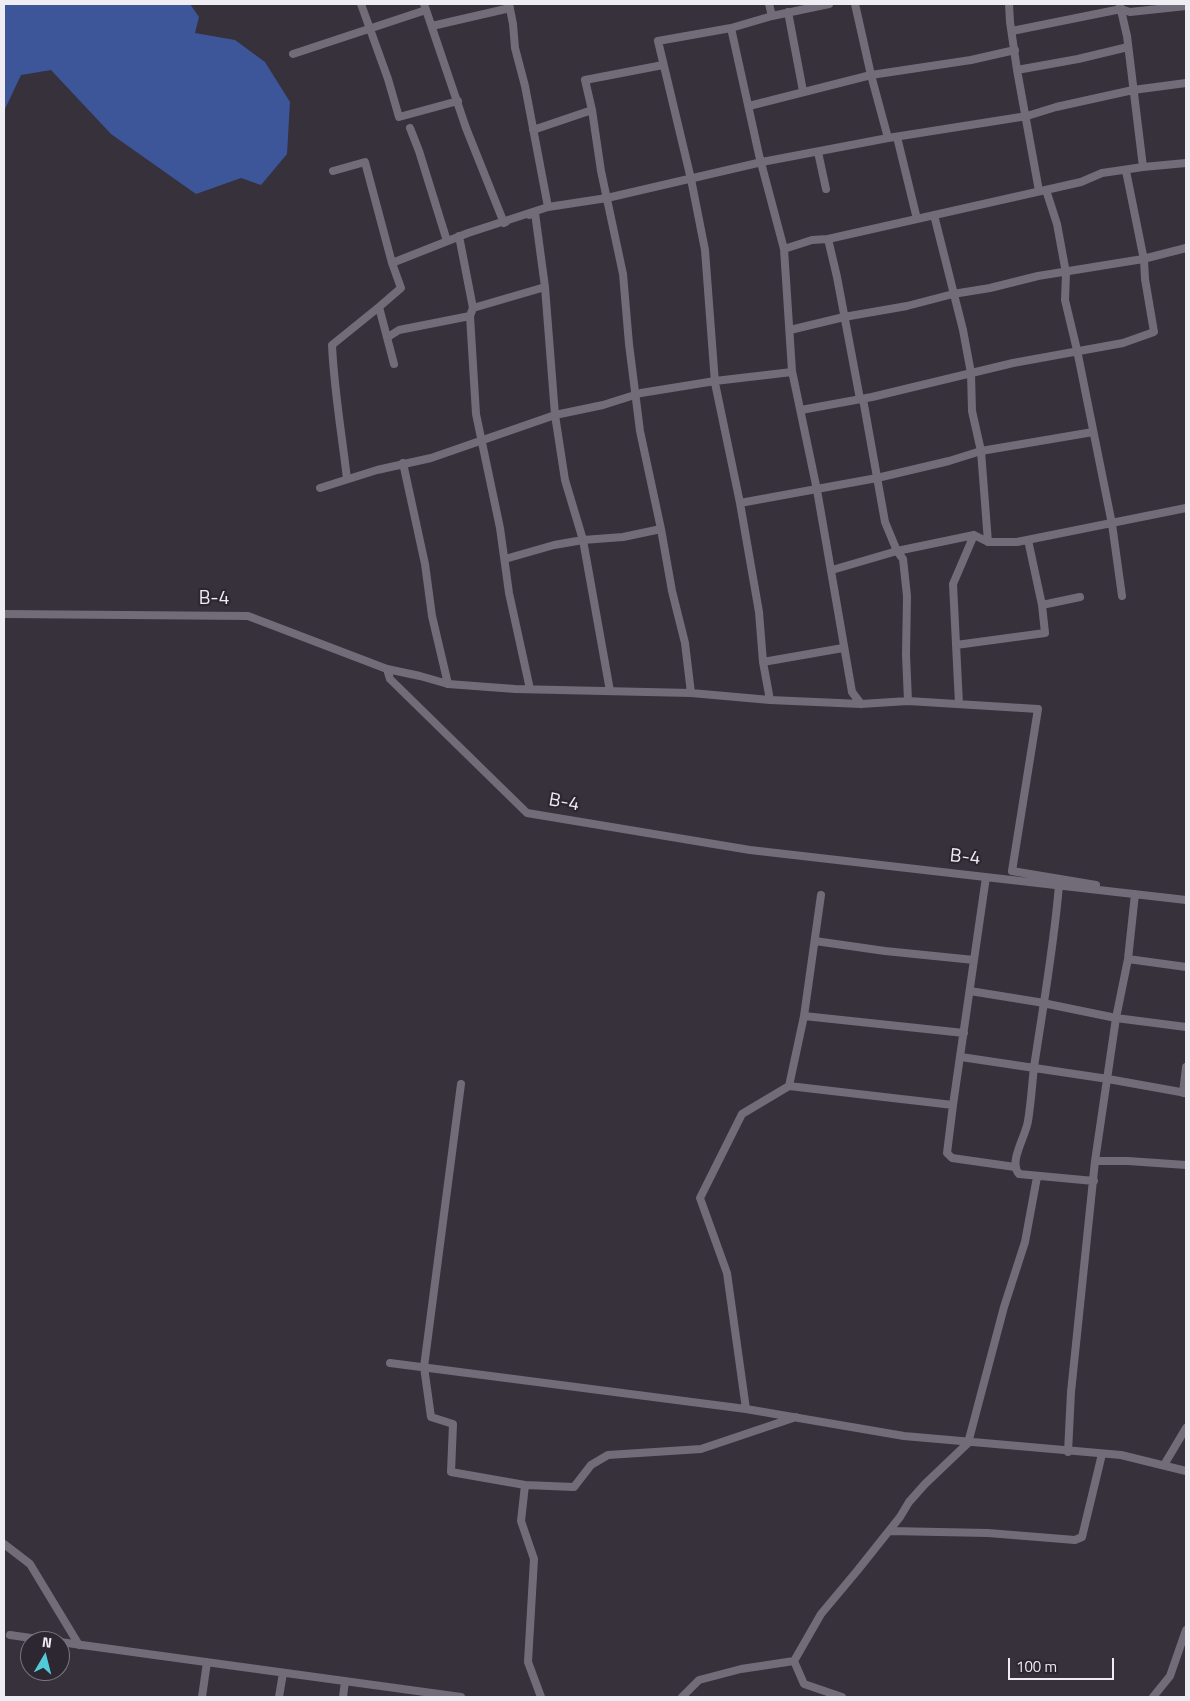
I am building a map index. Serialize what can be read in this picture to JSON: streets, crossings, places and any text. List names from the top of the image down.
{
  "streets": {
    "street": ["B-4"]
  },
  "scale_bar": "100 m",
  "north": "top"
}
